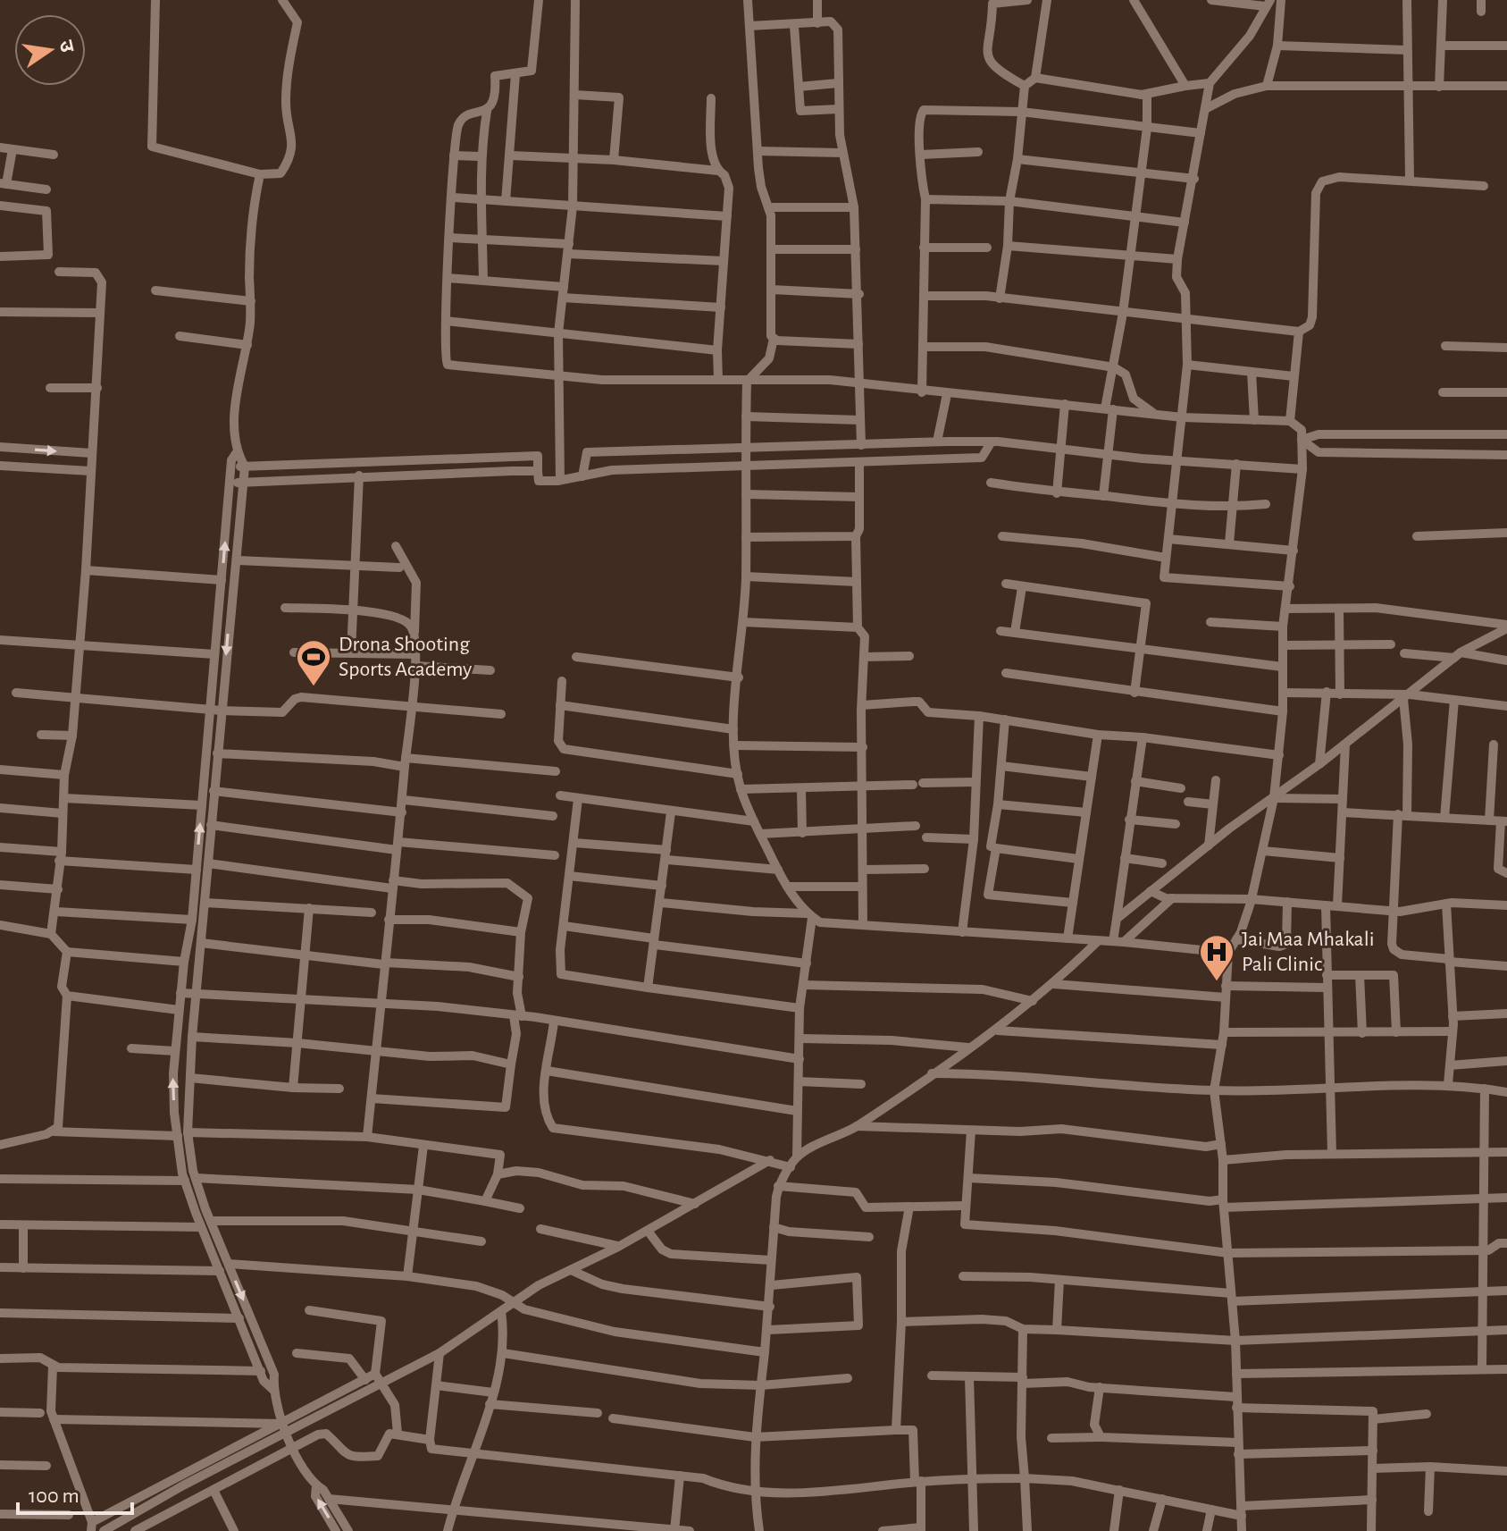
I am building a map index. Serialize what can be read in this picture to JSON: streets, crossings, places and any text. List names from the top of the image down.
{
  "places": {
    "sports": ["Drona Shooting Sports Academy"],
    "hospital": ["Jai Maa Mhakali Pali Clinic"]
  },
  "scale_bar": "100 m",
  "north": "right"
}
